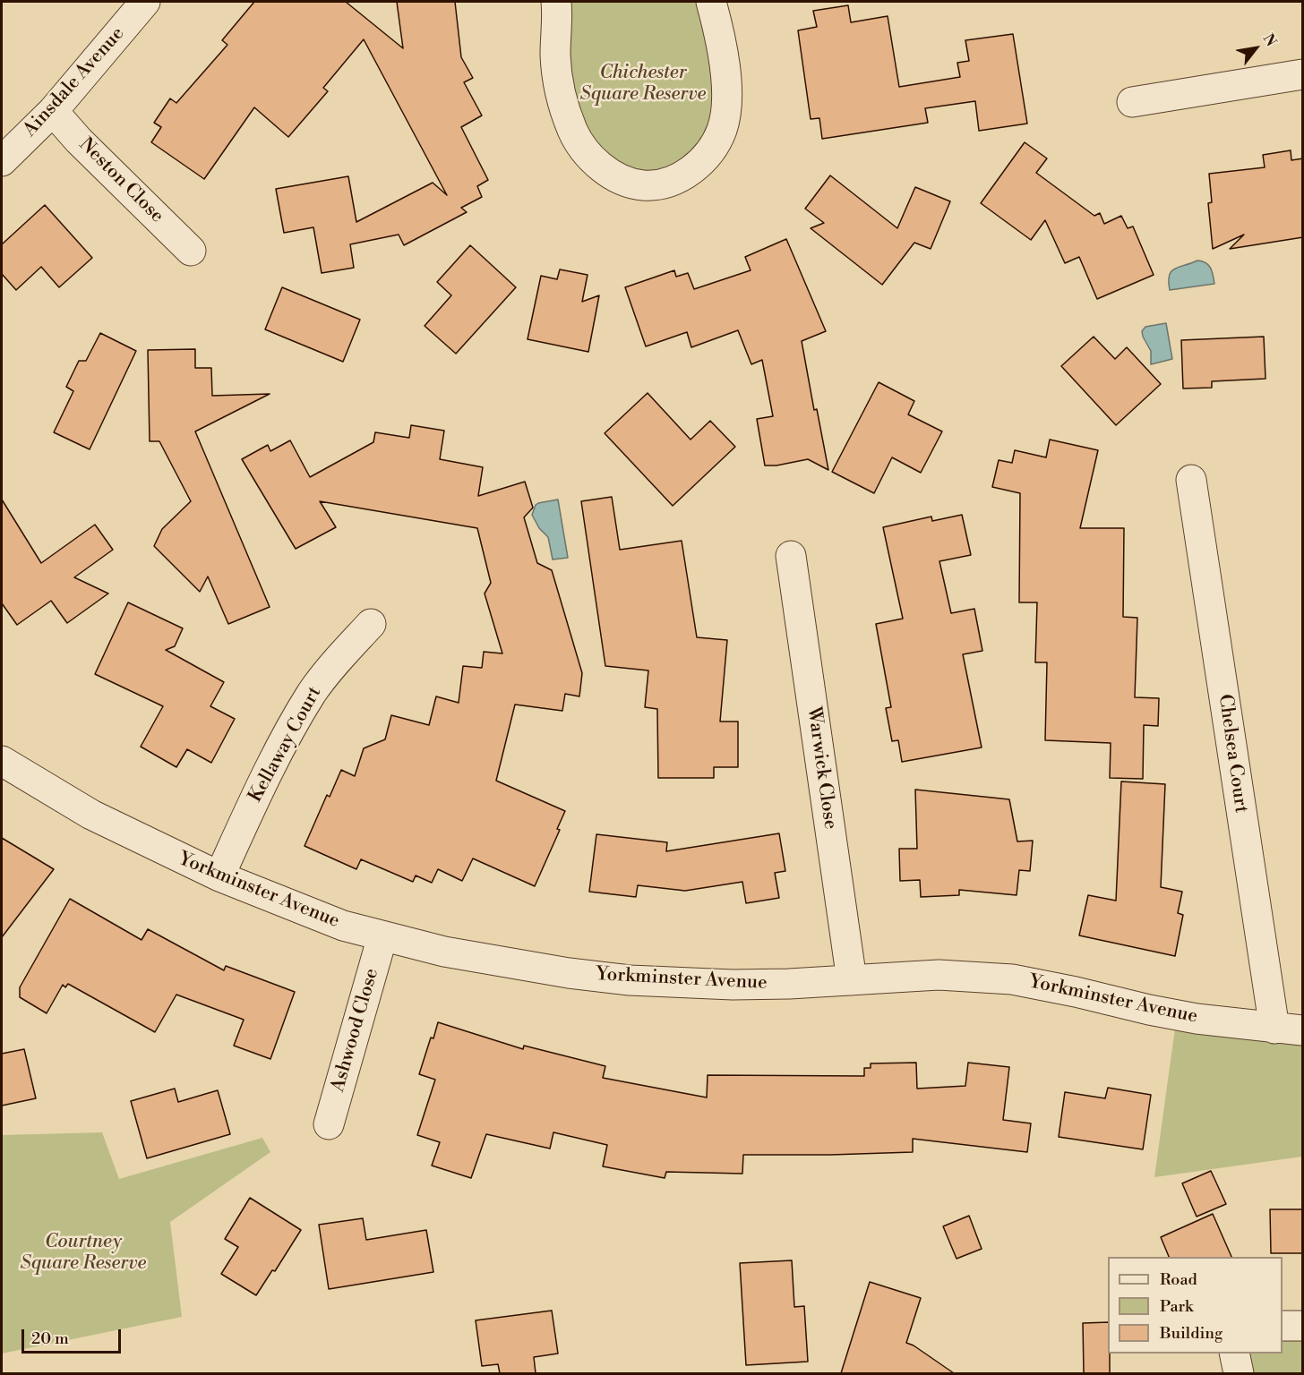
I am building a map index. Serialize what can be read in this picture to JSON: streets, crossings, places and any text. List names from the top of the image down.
{
  "streets": {
    "street": [
      "Ainsdale Avenue",
      "Neston Close",
      "Kellaway Court",
      "Chelsea Court",
      "Warwick Close",
      "Yorkminster Avenue",
      "Ashwood Close"
    ]
  },
  "crossings": [
    ["Ainsdale Avenue", "Neston Close"],
    ["Kellaway Court", "Yorkminster Avenue"],
    ["Chelsea Court", "Yorkminster Avenue"],
    ["Warwick Close", "Yorkminster Avenue"],
    ["Yorkminster Avenue", "Ashwood Close"]
  ],
  "parks": ["Chichester Square Reserve", "Courtney Square Reserve"],
  "legend": ["Road", "Park", "Building"],
  "scale_bar": "20 m",
  "north": "top right"
}
